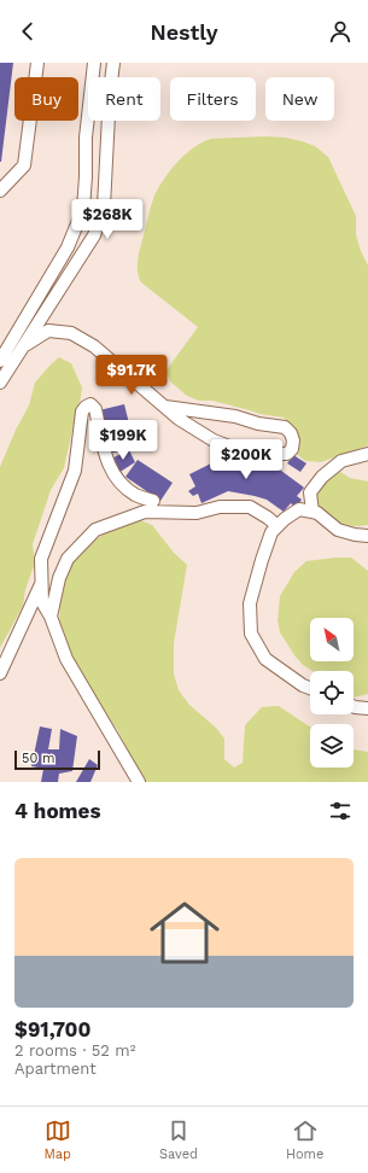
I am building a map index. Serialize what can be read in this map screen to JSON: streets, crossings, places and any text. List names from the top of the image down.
{
  "scale_bar": "50 m",
  "north": "top left",
  "page": {
    "header": "Nestly",
    "chip": [
      "Buy",
      "Rent",
      "Filters",
      "New"
    ],
    "price": [
      "$268K",
      "$91.7K",
      "$199K",
      "$200K"
    ],
    "scale": "50 m",
    "heading": "4 homes",
    "list": [
      {
        "name": "$91,700",
        "note": "2 rooms · 52 m² · Apartment"
      }
    ],
    "tabs": ["Map", "Saved", "Home"]
  }
}
